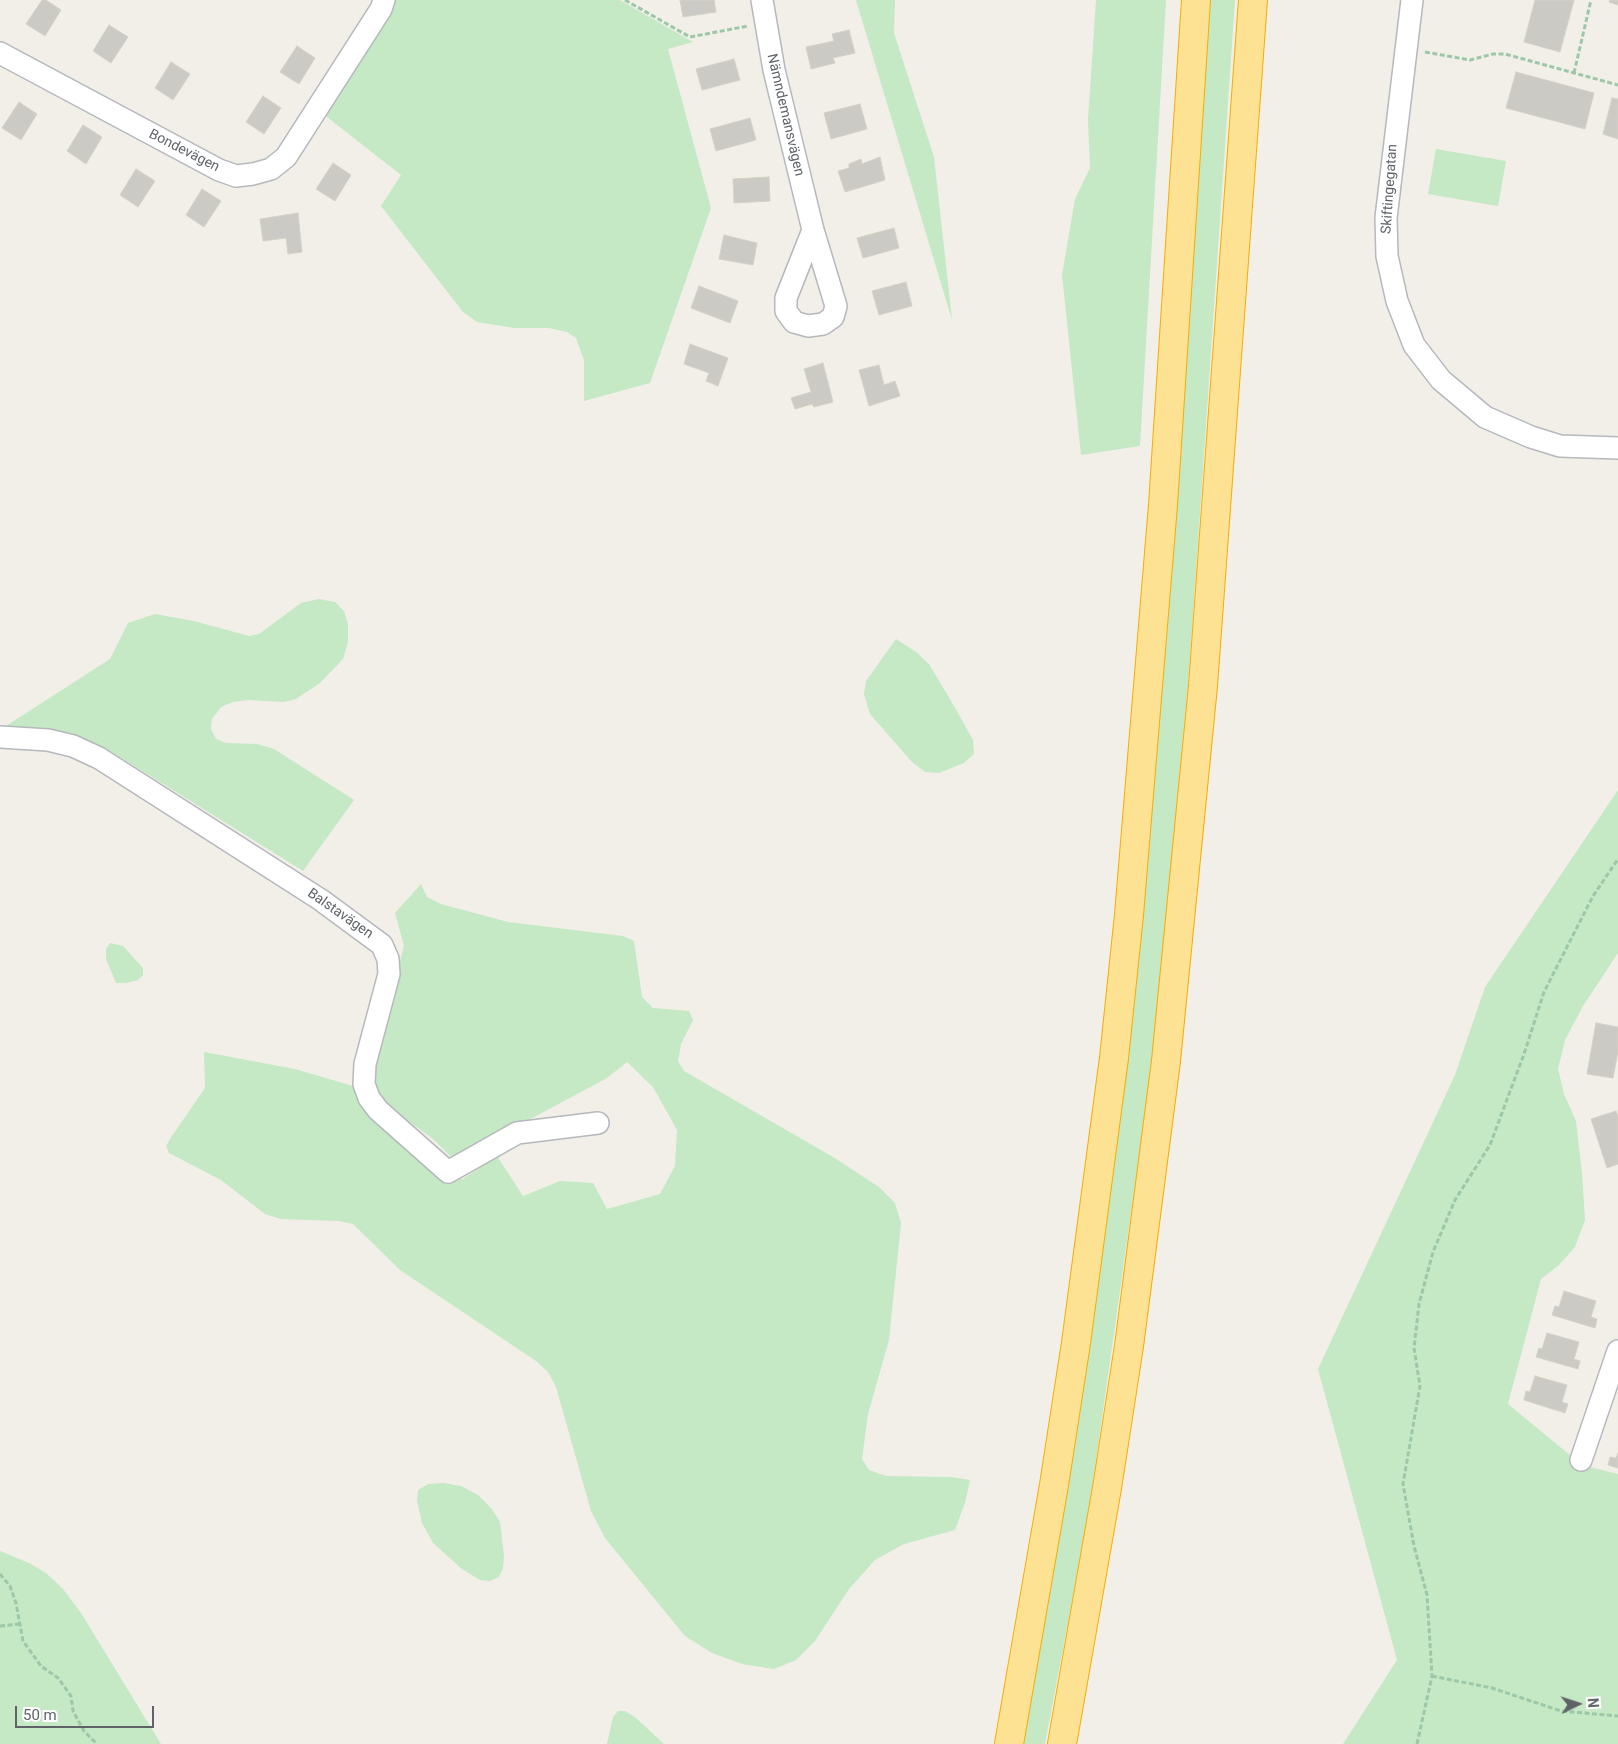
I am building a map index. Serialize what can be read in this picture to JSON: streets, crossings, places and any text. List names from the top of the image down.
{
  "streets": {
    "street": [
      "Nämndemansvägen",
      "Bondevägen",
      "Skiftingegatan",
      "Balstavägen"
    ]
  },
  "scale_bar": "50 m",
  "north": "right"
}
